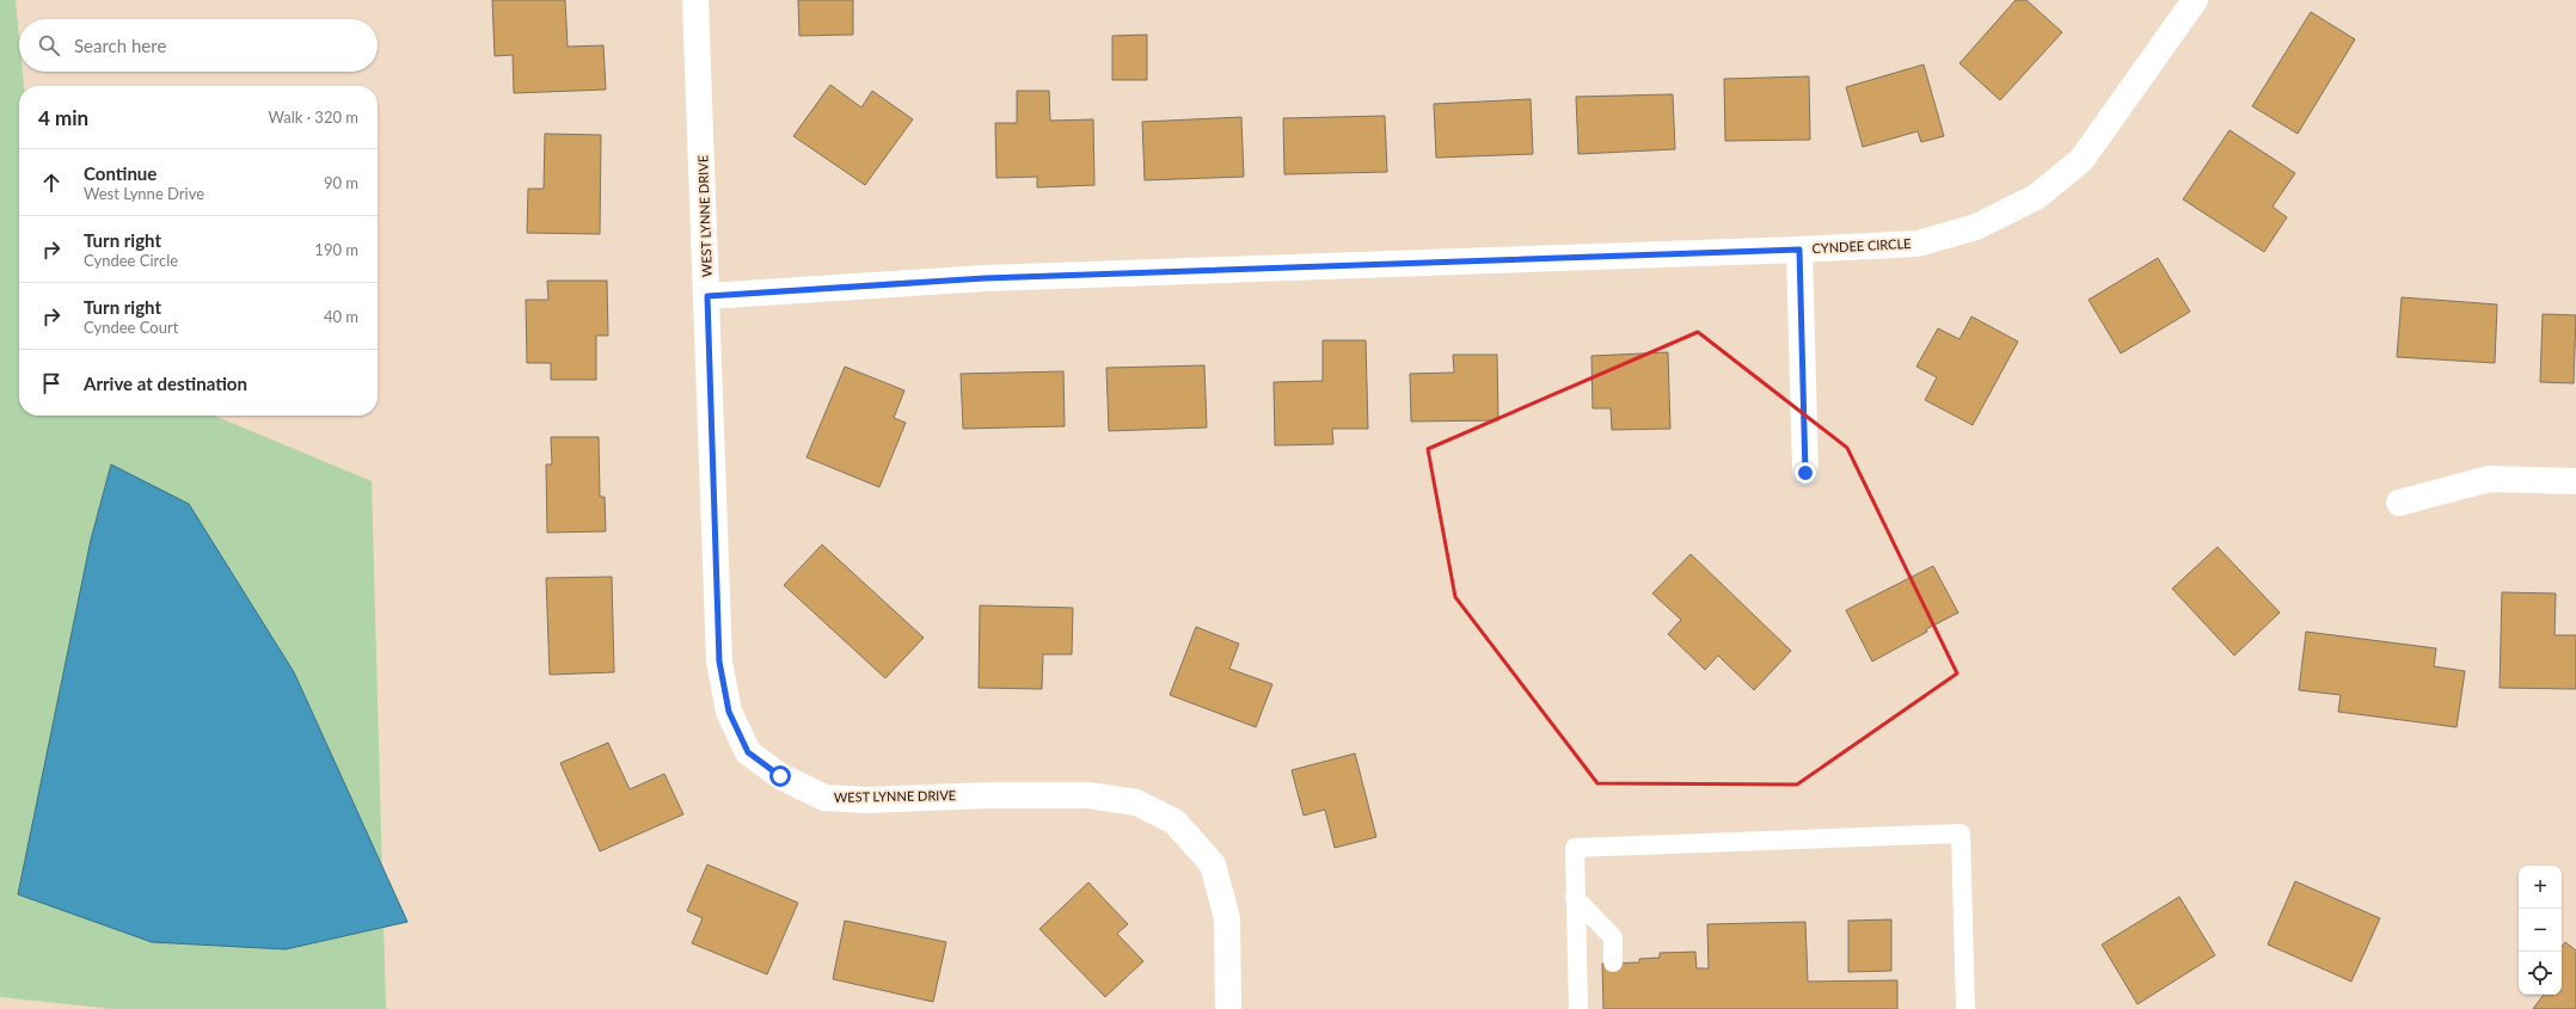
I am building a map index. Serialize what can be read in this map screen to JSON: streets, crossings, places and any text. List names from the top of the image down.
{
  "streets": {
    "street": ["WEST LYNNE DRIVE", "CYNDEE CIRCLE"]
  },
  "crossings": [
    ["WEST LYNNE DRIVE", "CYNDEE CIRCLE"]
  ],
  "page": {
    "search": "Search here",
    "heading": ["4 min", "Walk · 320 m"],
    "list": [
      ["Continue", "West Lynne Drive", "90 m"],
      ["Turn right", "Cyndee Circle", "190 m"],
      ["Turn right", "Cyndee Court", "40 m"],
      "Arrive at destination"
    ],
    "map_buttons": ["+", "−"]
  }
}
